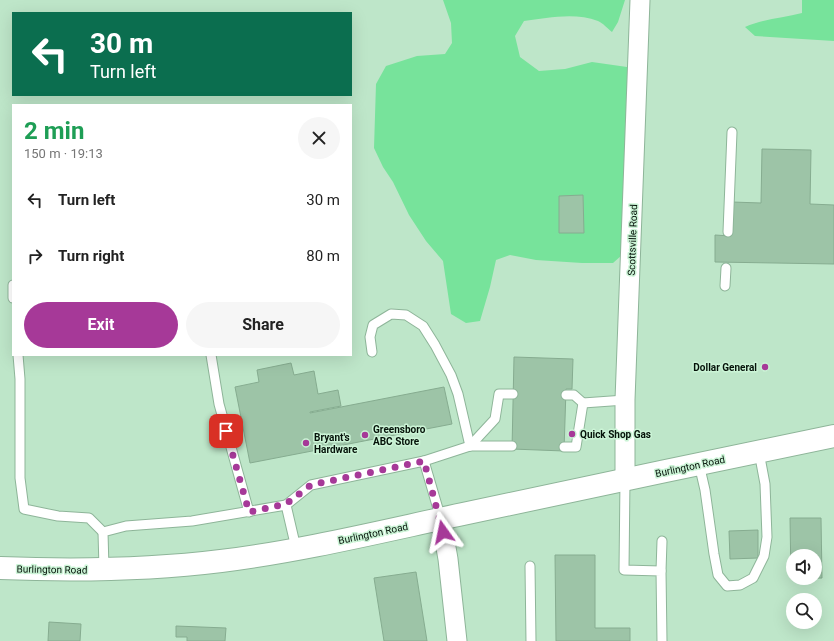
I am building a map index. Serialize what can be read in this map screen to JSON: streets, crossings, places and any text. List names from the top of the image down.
{
  "streets": {
    "highway": ["Burlington Road"],
    "street": ["Scottsville Road"]
  },
  "crossings": [
    ["Scottsville Road", "Burlington Road"]
  ],
  "places": [
    "Dollar General",
    "Quick Shop Gas",
    "Greensboro ABC Store",
    "Bryant's Hardware"
  ],
  "page": {
    "turn": ["30 m", "Turn left"],
    "heading": ["2 min", "150 m · 19:13"],
    "list": [
      {
        "name": "Turn left",
        "value": "30 m"
      },
      {
        "name": "Turn right",
        "value": "80 m"
      }
    ],
    "buttons": ["Exit", "Share"]
  }
}
